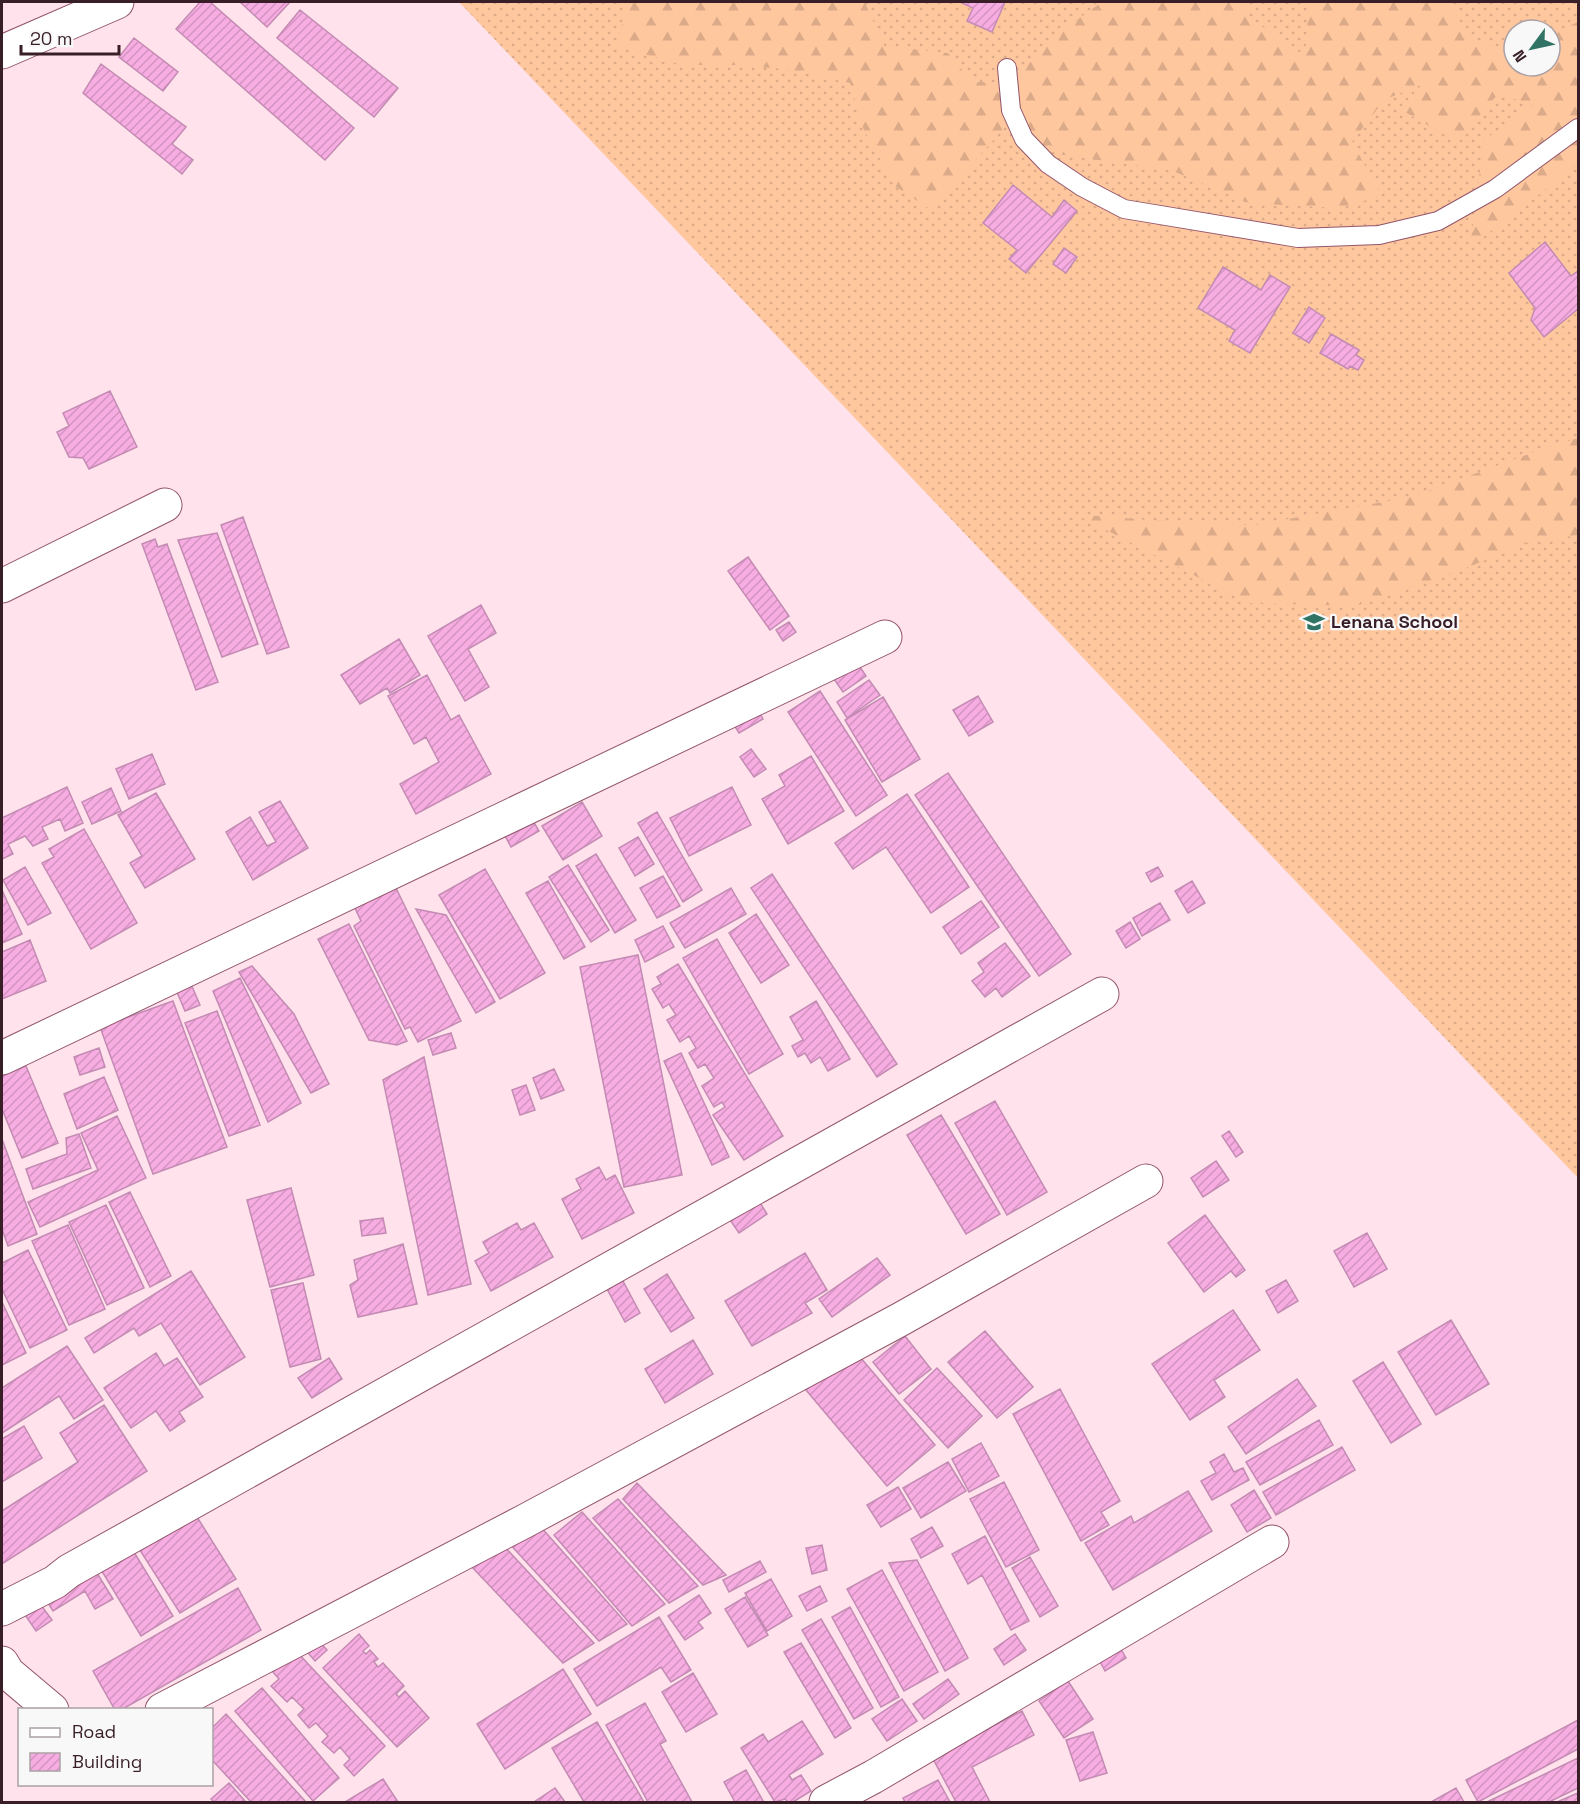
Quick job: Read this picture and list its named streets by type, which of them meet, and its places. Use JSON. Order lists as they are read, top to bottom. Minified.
{"places":{"school or university":["Lenana School"]},"legend":["Road","Building"],"scale_bar":"20 m","north":"bottom left"}
